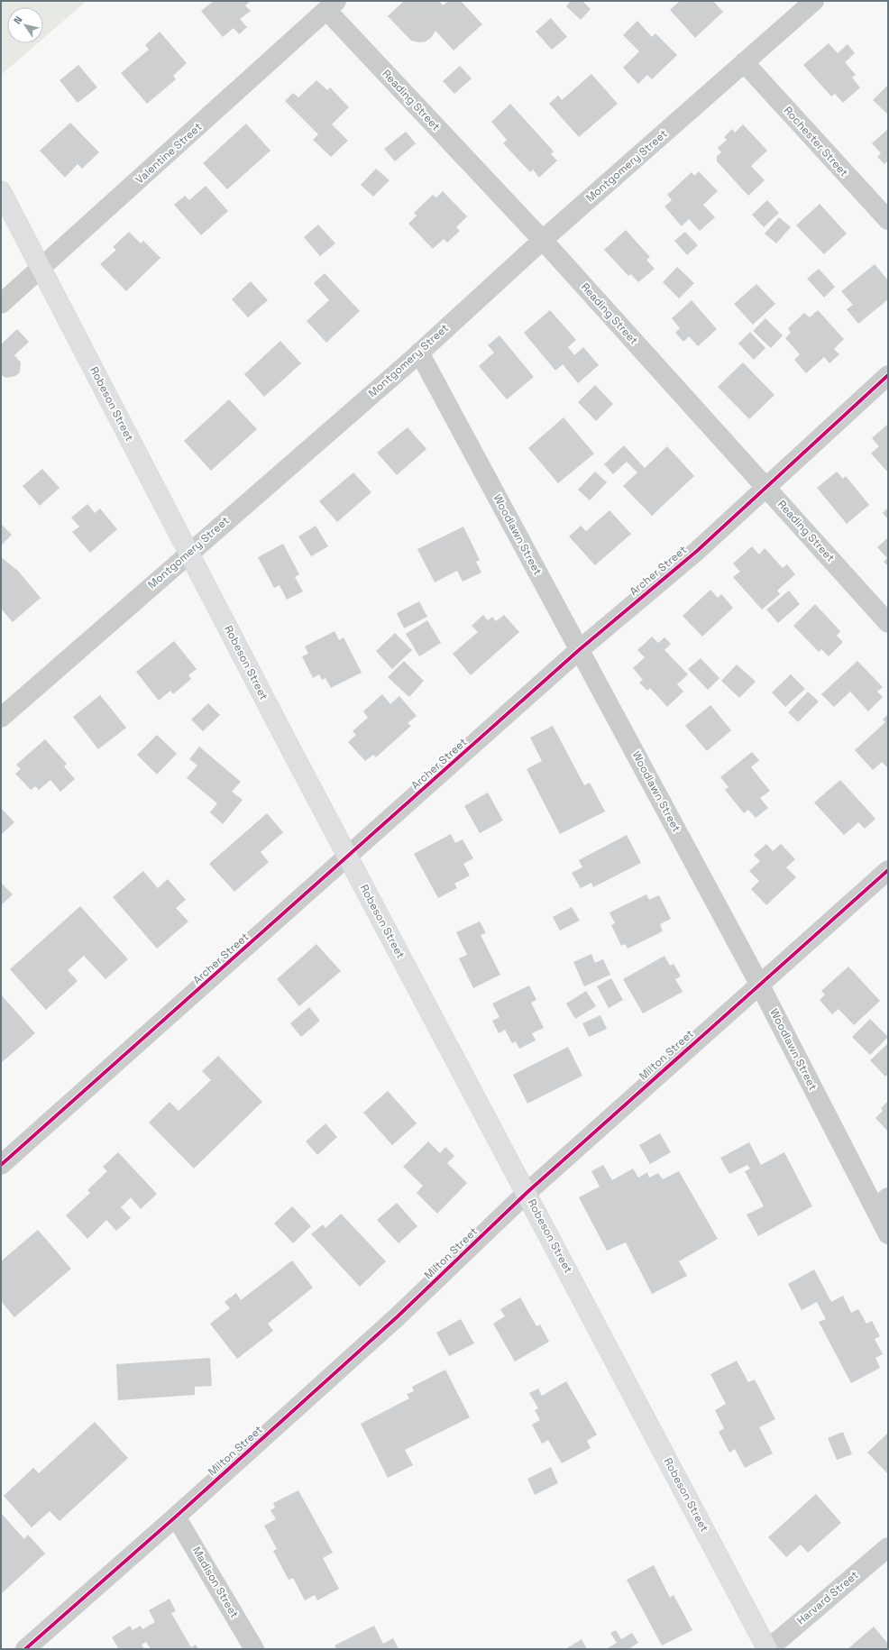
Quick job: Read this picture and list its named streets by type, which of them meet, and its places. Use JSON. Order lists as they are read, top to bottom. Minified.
{"streets":{"main road":["Robeson Street"],"street":["Reading Street","Rochester Street","Valentine Street","Montgomery Street","Woodlawn Street","Archer Street","Milton Street","Madison Street","Harvard Street"]},"crossings":[["Reading Street","Valentine Street"],["Reading Street","Montgomery Street"],["Reading Street","Archer Street"],["Rochester Street","Montgomery Street"],["Valentine Street","Robeson Street"],["Montgomery Street","Robeson Street"],["Montgomery Street","Woodlawn Street"],["Robeson Street","Archer Street"],["Robeson Street","Milton Street"],["Robeson Street","Harvard Street"],["Woodlawn Street","Archer Street"],["Woodlawn Street","Milton Street"],["Milton Street","Madison Street"]],"north":"top left"}
